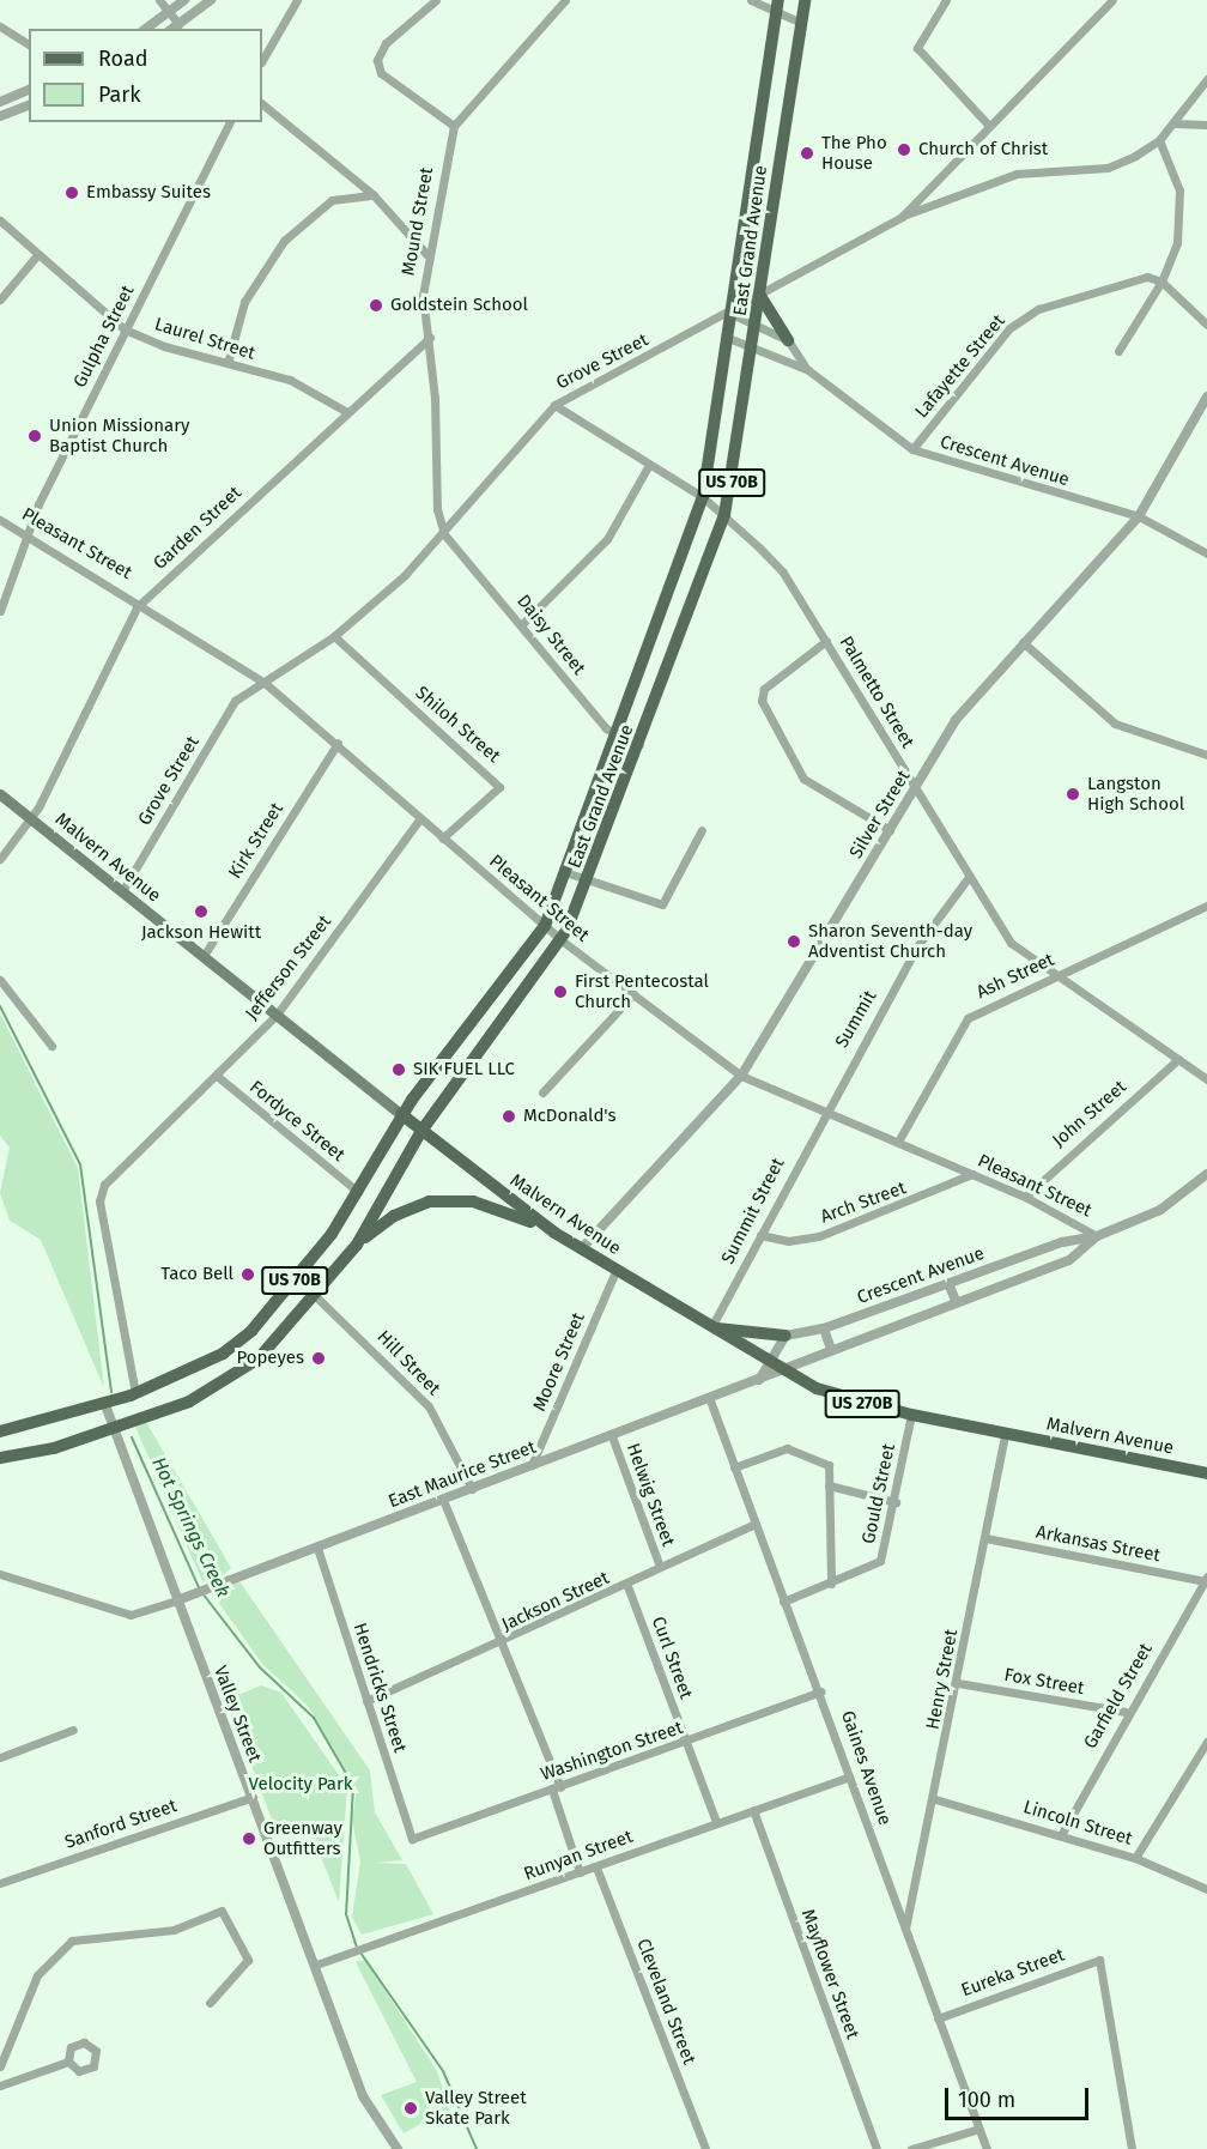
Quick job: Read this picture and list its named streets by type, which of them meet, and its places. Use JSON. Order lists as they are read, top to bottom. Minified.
{"streets":{"main road":["East Grand Avenue","US 70B","Malvern Avenue","US 270B"],"street":["Mound Street","Gulpha Street","Laurel Street","Grove Street","Lafayette Street","Crescent Avenue","Garden Street","Pleasant Street","Daisy Street","Palmetto Street","Shiloh Street","Silver Street","Kirk Street","Jefferson Street","Ash Street","Summit","John Street","Fordyce Street","Arch Street","Summit Street","Moore Street","Hill Street","East Maurice Street","Gould Street","Helwig Street","Arkansas Street","Jackson Street","Curl Street","Henry Street","Fox Street","Hendricks Street","Garfield Street","Valley Street","Washington Street","Gaines Avenue","Lincoln Street","Sanford Street","Runyan Street","Eureka Street","Mayflower Street","Cleveland Street"]},"crossings":[["Mound Street","Laurel Street"],["Mound Street","Grove Street"],["Mound Street","Garden Street"],["Mound Street","Daisy Street"],["East Grand Avenue","Grove Street"],["East Grand Avenue","Crescent Avenue"],["East Grand Avenue","US 70B"],["East Grand Avenue","Pleasant Street"],["East Grand Avenue","Daisy Street"],["East Grand Avenue","Palmetto Street"],["East Grand Avenue","Malvern Avenue"],["East Grand Avenue","Jefferson Street"],["East Grand Avenue","Fordyce Street"],["East Grand Avenue","Hill Street"],["East Grand Avenue","US 270B"],["East Grand Avenue","Valley Street"],["Gulpha Street","Laurel Street"],["Gulpha Street","Pleasant Street"],["Laurel Street","Garden Street"],["Grove Street","Crescent Avenue"],["Grove Street","Pleasant Street"],["Grove Street","Daisy Street"],["Grove Street","Palmetto Street"],["Grove Street","Shiloh Street"],["Grove Street","Malvern Avenue"],["Lafayette Street","Crescent Avenue"],["Crescent Avenue","Pleasant Street"],["Crescent Avenue","Silver Street"],["Crescent Avenue","Malvern Avenue"],["Crescent Avenue","East Maurice Street"],["US 70B","Jefferson Street"],["US 70B","Valley Street"],["Garden Street","Pleasant Street"],["Garden Street","Malvern Avenue"],["Pleasant Street","Shiloh Street"],["Pleasant Street","Silver Street"],["Pleasant Street","Kirk Street"],["Pleasant Street","Jefferson Street"],["Pleasant Street","Ash Street"],["Pleasant Street","Summit"],["Pleasant Street","John Street"],["Pleasant Street","Arch Street"],["Pleasant Street","Summit Street"],["Palmetto Street","Silver Street"],["Palmetto Street","Ash Street"],["Palmetto Street","Summit"],["Palmetto Street","John Street"],["Silver Street","Malvern Avenue"],["Kirk Street","Malvern Avenue"],["Malvern Avenue","Jefferson Street"],["Malvern Avenue","Summit Street"],["Malvern Avenue","Moore Street"],["Malvern Avenue","US 270B"],["Malvern Avenue","East Maurice Street"],["Malvern Avenue","Gould Street"],["Malvern Avenue","Henry Street"],["Jefferson Street","Fordyce Street"],["Summit","Summit Street"],["Arch Street","Summit Street"],["Moore Street","East Maurice Street"],["Hill Street","East Maurice Street"],["East Maurice Street","Helwig Street"],["East Maurice Street","Hendricks Street"],["East Maurice Street","Valley Street"],["East Maurice Street","Gaines Avenue"],["Gould Street","Gaines Avenue"],["Helwig Street","Jackson Street"],["Arkansas Street","Henry Street"],["Arkansas Street","Garfield Street"],["Jackson Street","Curl Street"],["Jackson Street","Hendricks Street"],["Jackson Street","Gaines Avenue"],["Curl Street","Washington Street"],["Curl Street","Runyan Street"],["Henry Street","Fox Street"],["Henry Street","Gaines Avenue"],["Henry Street","Lincoln Street"],["Fox Street","Garfield Street"],["Hendricks Street","Washington Street"],["Garfield Street","Lincoln Street"],["Valley Street","Sanford Street"],["Valley Street","Runyan Street"],["Washington Street","Gaines Avenue"],["Gaines Avenue","Runyan Street"],["Gaines Avenue","Eureka Street"],["Runyan Street","Mayflower Street"],["Runyan Street","Cleveland Street"]],"water":["Hot Springs Creek"],"parks":["Velocity Park"],"places":["Church of Christ","The Pho House","Embassy Suites","Goldstein School","Union Missionary Baptist Church","Langston High School","Jackson Hewitt","Sharon Seventh-day Adventist Church","First Pentecostal Church","SIK FUEL LLC","McDonald's","Taco Bell","Popeyes","Greenway Outfitters","Valley Street Skate Park"],"legend":["Road","Park"],"scale_bar":"100 m"}
